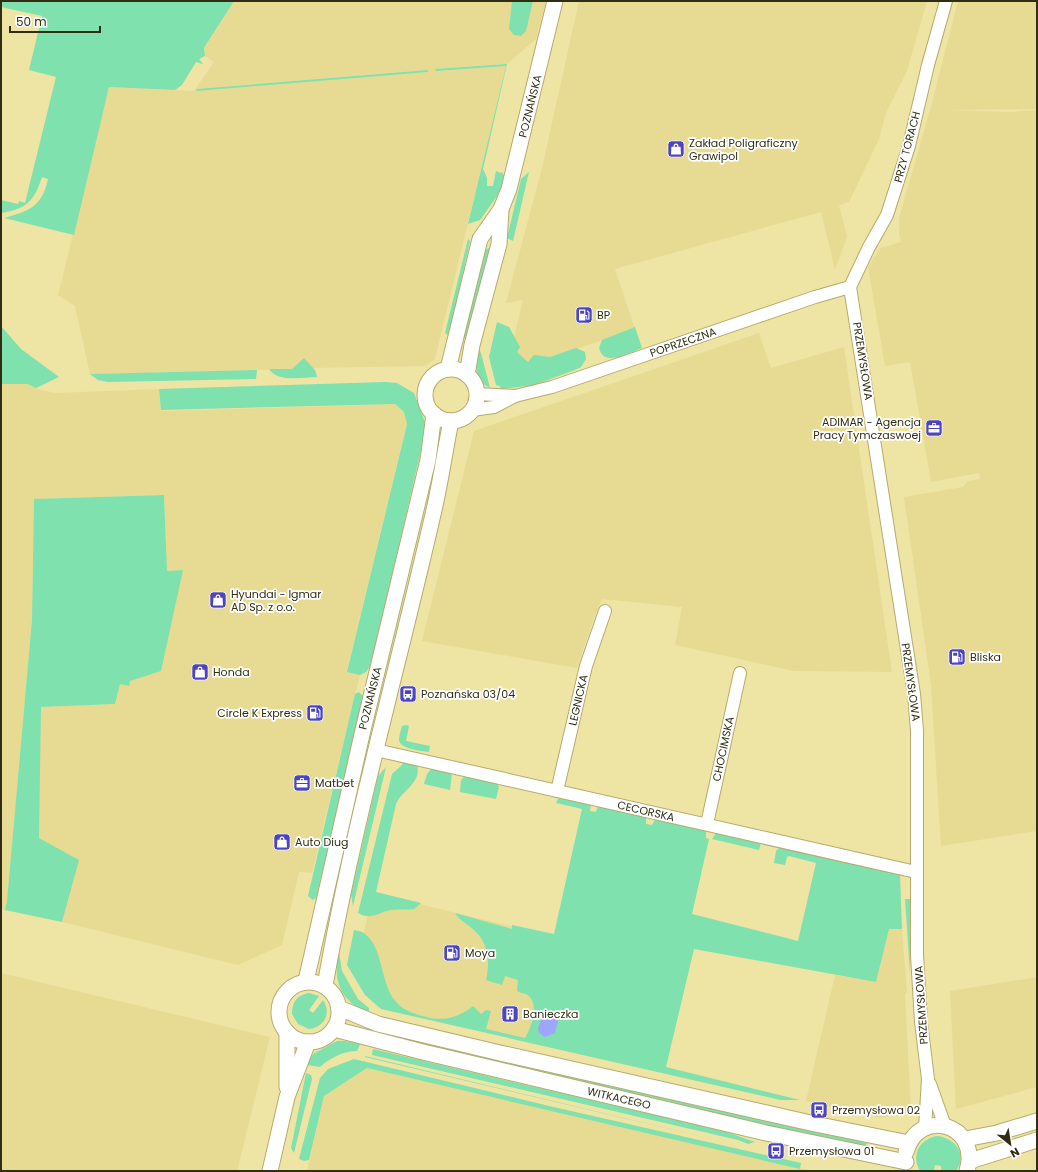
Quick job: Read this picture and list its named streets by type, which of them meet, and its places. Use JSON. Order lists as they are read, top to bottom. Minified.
{"streets":{"main road":["POZNAŃSKA","WITKACEGO"],"street":["PRZY TORACH","POPRZECZNA","PRZEMYSŁOWA","LEGNICKA","CHOCIMSKA","CECORSKA"]},"crossings":[["POZNAŃSKA","POPRZECZNA"],["POZNAŃSKA","CECORSKA"],["POZNAŃSKA","WITKACEGO"],["PRZY TORACH","POPRZECZNA"],["PRZY TORACH","PRZEMYSŁOWA"],["POPRZECZNA","PRZEMYSŁOWA"],["PRZEMYSŁOWA","CECORSKA"],["LEGNICKA","CECORSKA"],["CHOCIMSKA","CECORSKA"]],"places":{"shop":["Zakład Poligraficzny Grawipol","Hyundai - Igmar AD Sp. z o.o.","Honda","Auto Diug"],"fuel station":["BP","Bliska","Circle K Express","Moya"],"office":["ADIMAR - Agencja Pracy Tymczaswoej","Matbet"],"bus stop":["Poznańska 03/04","Przemysłowa 02","Przemysłowa 01"],"building":["Banieczka"]},"scale_bar":"50 m","north":"bottom right"}
